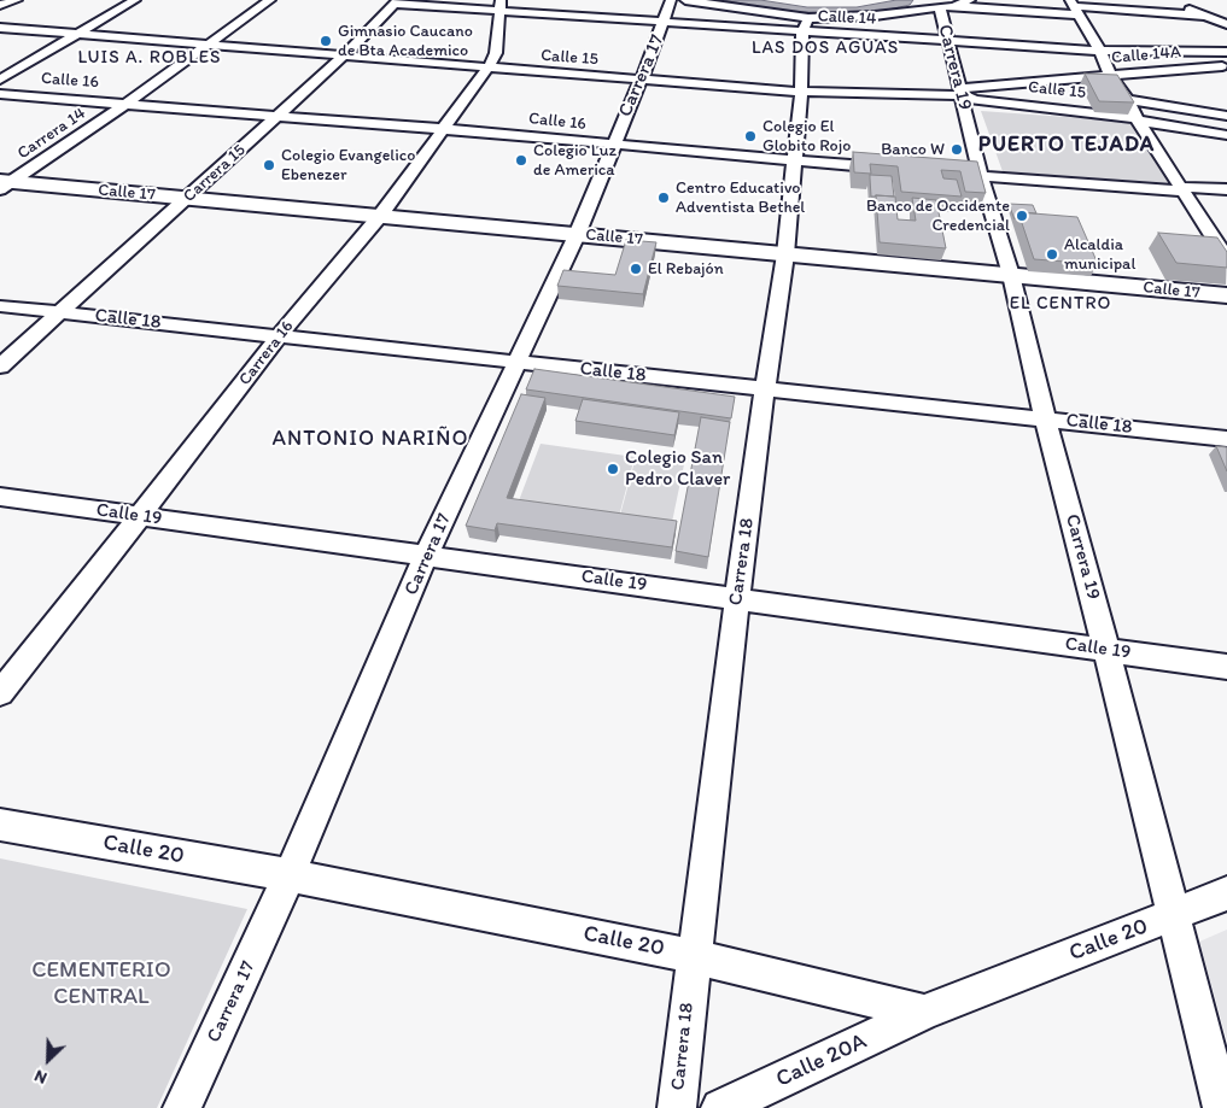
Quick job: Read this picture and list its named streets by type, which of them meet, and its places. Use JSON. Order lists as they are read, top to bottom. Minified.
{"streets":{"main road":["Calle 17"],"street":["Calle 14","Calle 14A","Calle 15","Carrera 19","Carrera 17","Calle 16","Carrera 14","Carrera 15","Calle 18","Carrera 16","Calle 19","Carrera 18","Calle 20","Calle 20A"]},"crossings":[["Calle 14","Carrera 19"],["Calle 14","Carrera 17"],["Calle 14","Carrera 15"],["Calle 14","Carrera 16"],["Calle 14","Carrera 18"],["Calle 14A","Calle 15"],["Calle 14A","Carrera 19"],["Calle 15","Carrera 19"],["Calle 15","Carrera 17"],["Calle 15","Carrera 14"],["Calle 15","Carrera 15"],["Calle 15","Carrera 16"],["Calle 15","Carrera 18"],["Carrera 19","Calle 17"],["Carrera 19","Calle 18"],["Carrera 19","Calle 19"],["Carrera 19","Calle 20"],["Carrera 17","Calle 16"],["Carrera 17","Calle 17"],["Carrera 17","Calle 18"],["Carrera 17","Calle 19"],["Carrera 17","Calle 20"],["Calle 16","Carrera 14"],["Calle 16","Carrera 15"],["Calle 16","Carrera 16"],["Calle 16","Carrera 18"],["Carrera 14","Calle 17"],["Carrera 15","Calle 17"],["Carrera 15","Calle 18"],["Calle 17","Carrera 16"],["Calle 17","Carrera 18"],["Calle 18","Carrera 16"],["Calle 18","Carrera 18"],["Carrera 16","Calle 19"],["Calle 19","Carrera 18"],["Carrera 18","Calle 20"],["Calle 20","Calle 20A"]],"districts":["LAS DOS AGUAS","LUIS A. ROBLES","PUERTO TEJADA","EL CENTRO","ANTONIO NARIÑO"],"parks":["CEMENTERIO CENTRAL"],"places":["Gimnasio Caucano de Bta Academico","Colegio El Globito Rojo","Banco W","Colegio Luz de America","Colegio Evangelico Ebenezer","Centro Educativo Adventista Bethel","Banco de Occidente Credencial","Alcaldia municipal","El Rebajón","Colegio San Pedro Claver"],"north":"bottom left"}
